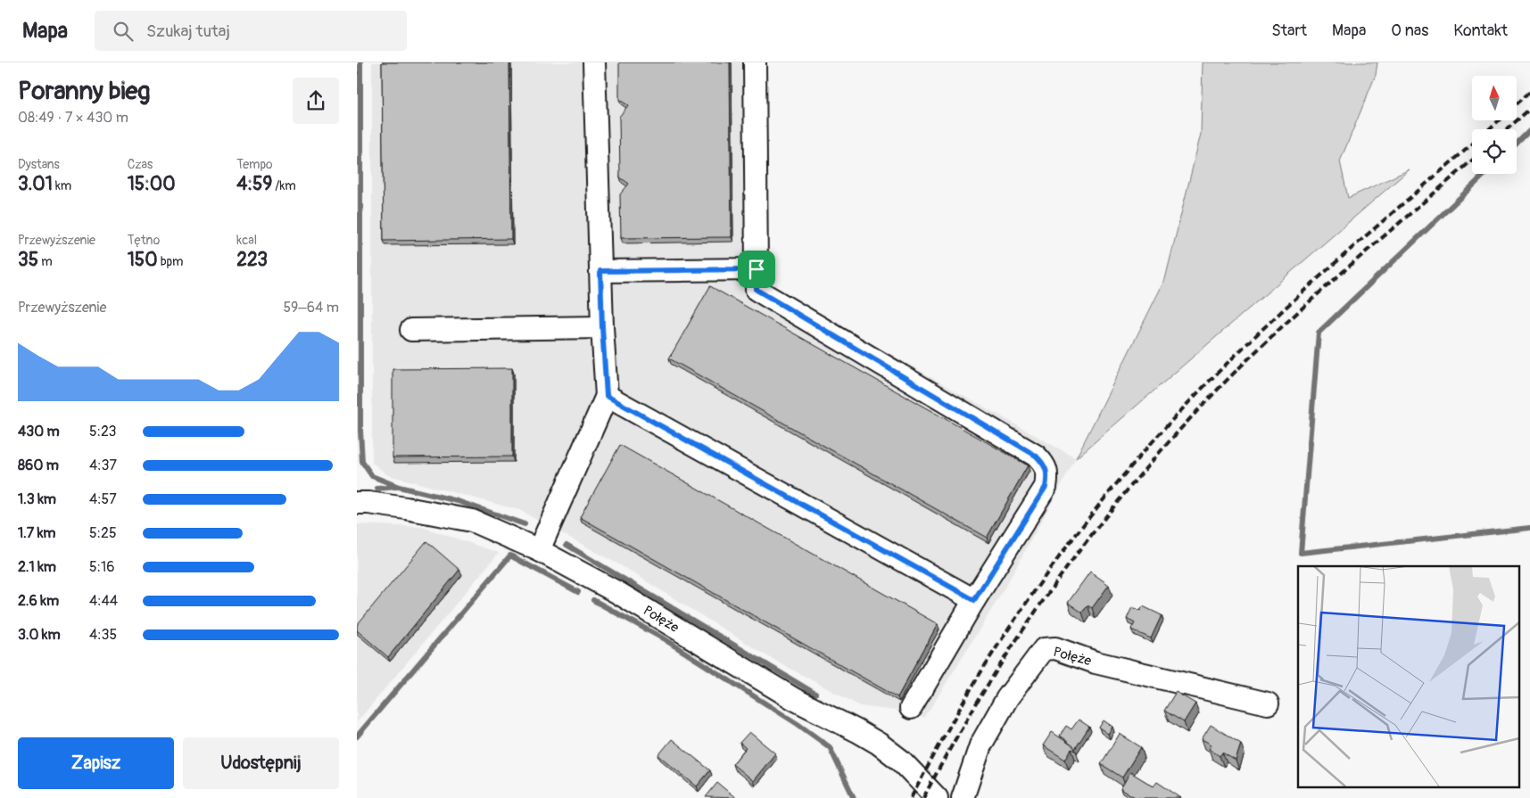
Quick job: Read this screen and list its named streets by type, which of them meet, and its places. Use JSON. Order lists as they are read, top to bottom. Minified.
{"streets":{"street":["Połęże"]},"north":"top","page":{"header":"Mapa","search":"Szukaj tutaj","nav":["Start","Mapa","O nas","Kontakt"],"heading":["Poranny bieg","08:49 · 7 × 430 m"],"stats":[["Dystans","3.01 km"],["Czas","15:00"],["Tempo","4:59 /km"],["Przewyższenie","35 m"],["Tętno","150 bpm"],["kcal","223"]],"chart":["Przewyższenie","59–64 m"],"list":[{"name":"430 m","note":"5:23"},{"name":"860 m","note":"4:37"},{"name":"1.3 km","note":"4:57"},{"name":"1.7 km","note":"5:25"},{"name":"2.1 km","note":"5:16"},{"name":"2.6 km","note":"4:44"},{"name":"3.0 km","note":"4:35"}],"buttons":["Zapisz","Udostępnij"]}}
